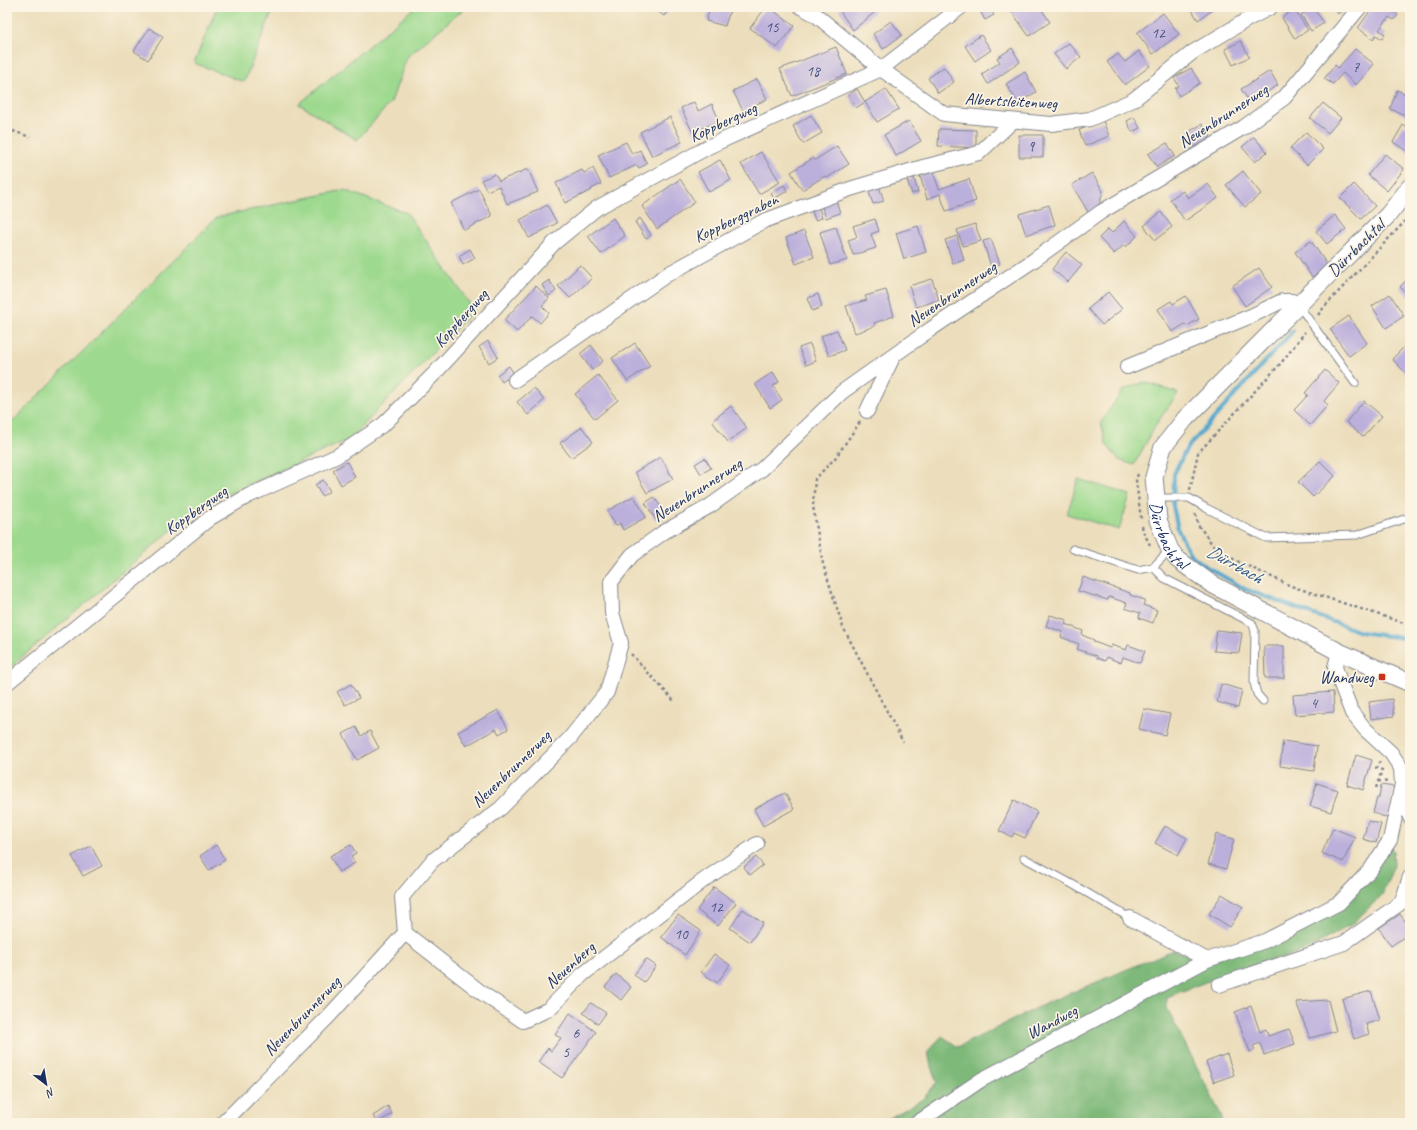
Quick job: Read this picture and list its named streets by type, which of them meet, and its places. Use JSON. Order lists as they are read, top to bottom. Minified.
{"streets":{"street":["Albertsleitenweg","Neuenbrunnerweg","Koppbergweg","Koppberggraben","Dürrbachtal","Neuenberg","Wandweg"]},"crossings":[["Albertsleitenweg","Koppbergweg"],["Albertsleitenweg","Koppberggraben"],["Neuenbrunnerweg","Neuenberg"],["Dürrbachtal","Wandweg"]],"water":["Dürrbach"],"places":{"transit":["Wandweg"]},"house_numbers":["15","12","7","18","9","4","12","10","6","5"],"north":"bottom right"}
